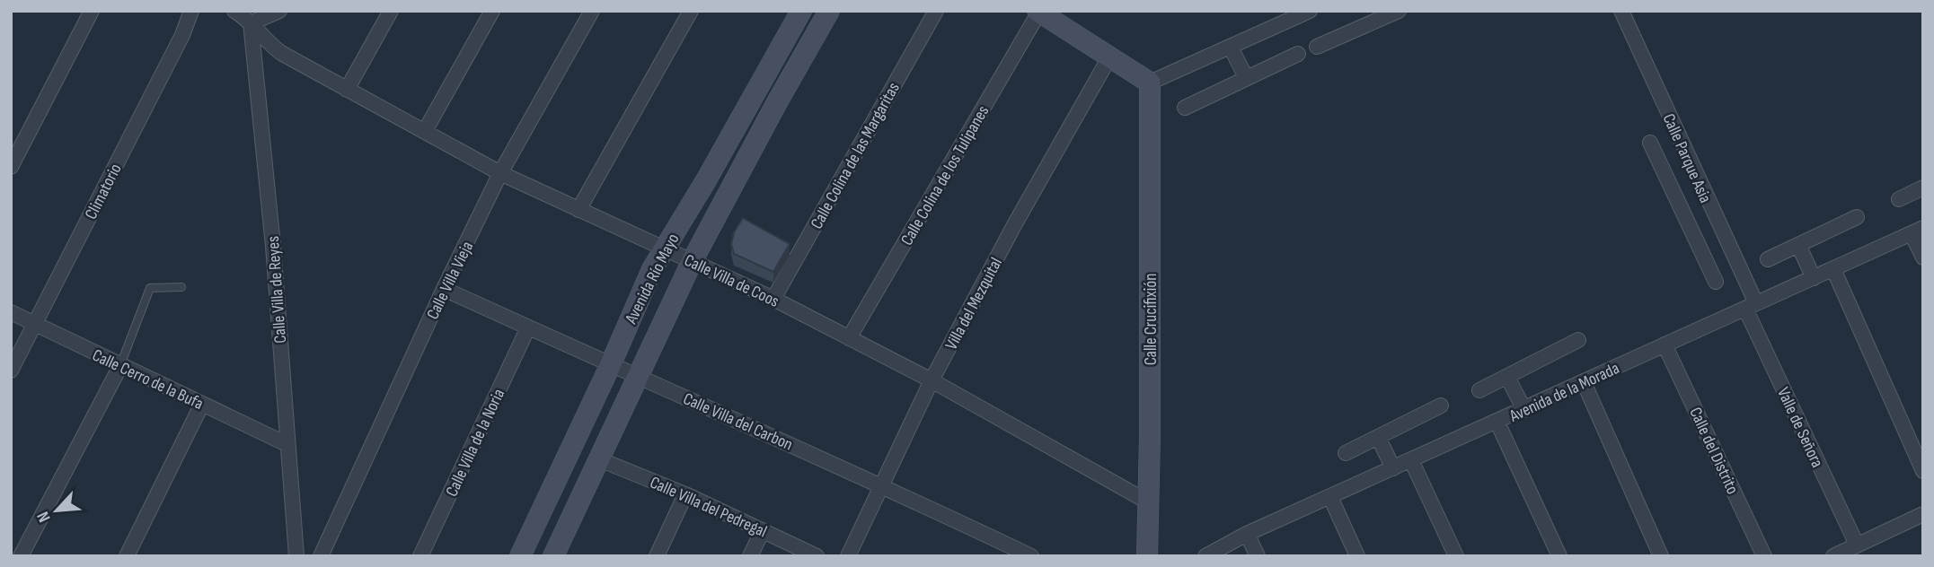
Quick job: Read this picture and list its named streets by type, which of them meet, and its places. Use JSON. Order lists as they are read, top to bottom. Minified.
{"streets":{"street":["Calle Colina de las Margaritas","Calle Parque Asia","Calle Colina de los Tulipanes","Climatorio","Avenida Río Mayo","Calle Villa Vieja","Calle Villa de Coos","Calle Villa de Reyes","Villa del Mezquital","Calle Crucifixión","Calle Cerro de la Bufa","Avenida de la Morada","Calle Villa del Carbon","Valle de Señora","Calle Villa de la Noria","Calle del Distrito","Calle Villa del Pedregal"]},"crossings":[["Calle Colina de las Margaritas","Calle Villa de Coos"],["Calle Parque Asia","Avenida de la Morada"],["Calle Parque Asia","Valle de Señora"],["Calle Colina de los Tulipanes","Calle Villa de Coos"],["Climatorio","Calle Cerro de la Bufa"],["Avenida Río Mayo","Calle Villa de Coos"],["Avenida Río Mayo","Calle Villa del Carbon"],["Avenida Río Mayo","Calle Villa del Pedregal"],["Calle Villa Vieja","Calle Villa de Coos"],["Calle Villa Vieja","Calle Villa del Carbon"],["Calle Villa de Coos","Calle Villa de Reyes"],["Calle Villa de Coos","Villa del Mezquital"],["Calle Villa de Coos","Calle Crucifixión"],["Calle Villa de Reyes","Calle Cerro de la Bufa"],["Villa del Mezquital","Calle Villa del Carbon"],["Avenida de la Morada","Valle de Señora"],["Avenida de la Morada","Calle del Distrito"],["Calle Villa del Carbon","Calle Villa de la Noria"]],"north":"bottom left"}
